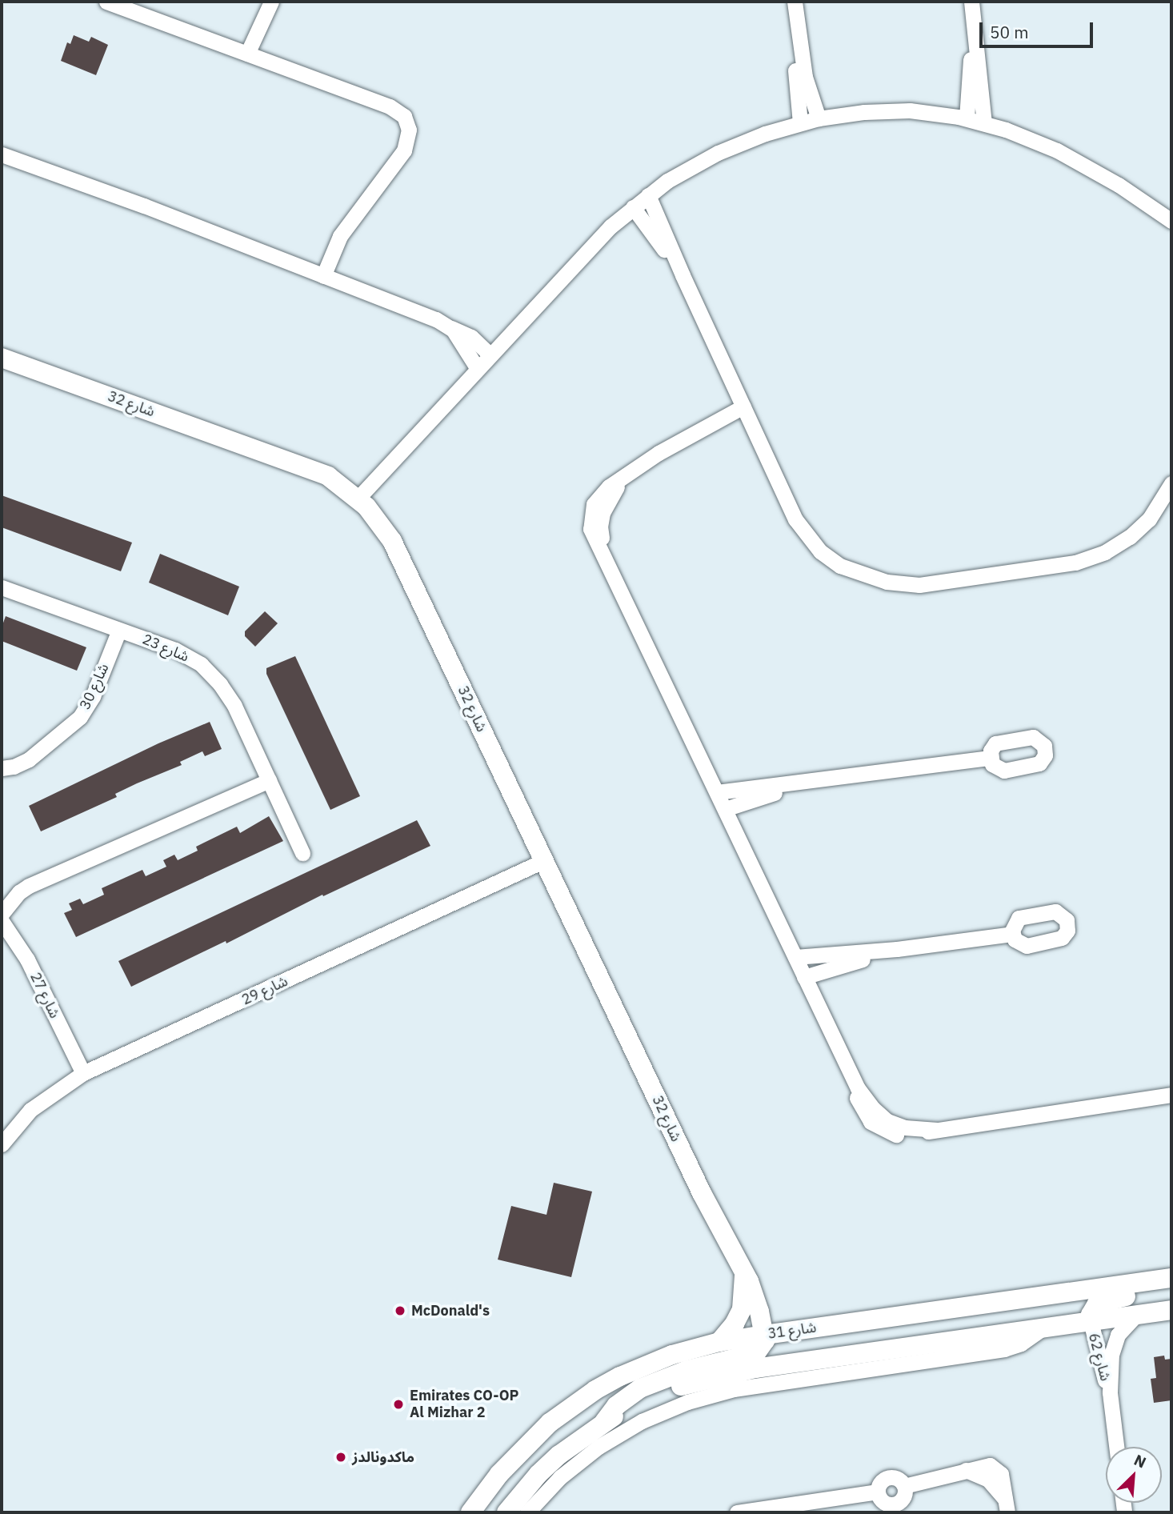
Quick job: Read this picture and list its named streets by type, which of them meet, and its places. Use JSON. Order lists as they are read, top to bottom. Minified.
{"streets":{"street":["شارع 32","شارع 23","شارع 30","شارع 29","شارع 27","شارع 31","شارع 62"]},"crossings":[["شارع 32","شارع 29"],["شارع 32","شارع 31"],["شارع 23","شارع 30"],["شارع 29","شارع 27"]],"places":["McDonald's","Emirates CO-OP Al Mizhar 2","ماكدونالدز"],"scale_bar":"50 m","north":"top right"}
